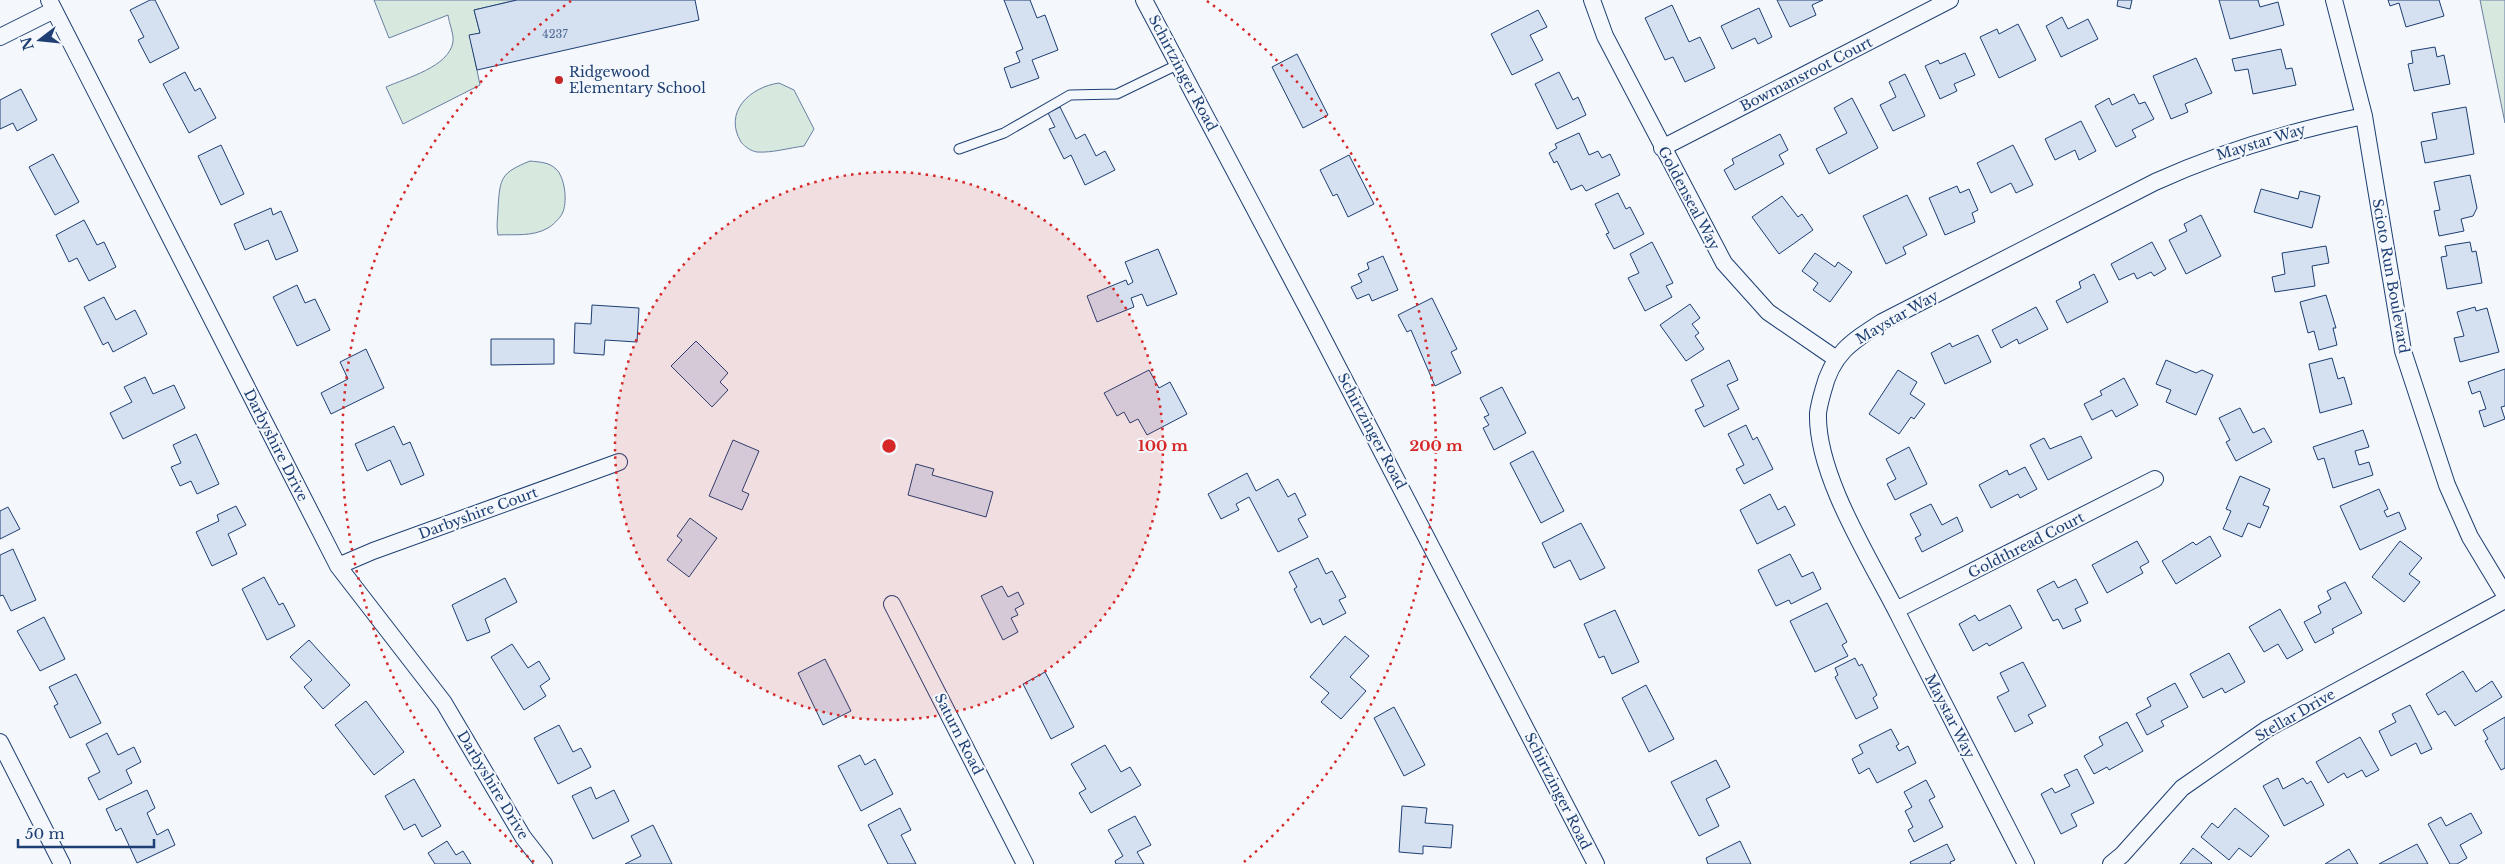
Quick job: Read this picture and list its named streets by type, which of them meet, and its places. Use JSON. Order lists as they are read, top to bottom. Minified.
{"streets":{"street":["Schirtzinger Road","Bowmansroot Court","Maystar Way","Goldenseal Way","Scioto Run Boulevard","Darbyshire Drive","Darbyshire Court","Goldthread Court","Stellar Drive","Saturn Road"]},"crossings":[["Bowmansroot Court","Goldenseal Way"],["Maystar Way","Goldenseal Way"],["Maystar Way","Scioto Run Boulevard"],["Maystar Way","Goldthread Court"],["Darbyshire Drive","Darbyshire Court"]],"places":["Ridgewood Elementary School"],"house_numbers":["4237"],"scale_bar":"50 m","north":"left","rings":["100 m","200 m"]}
